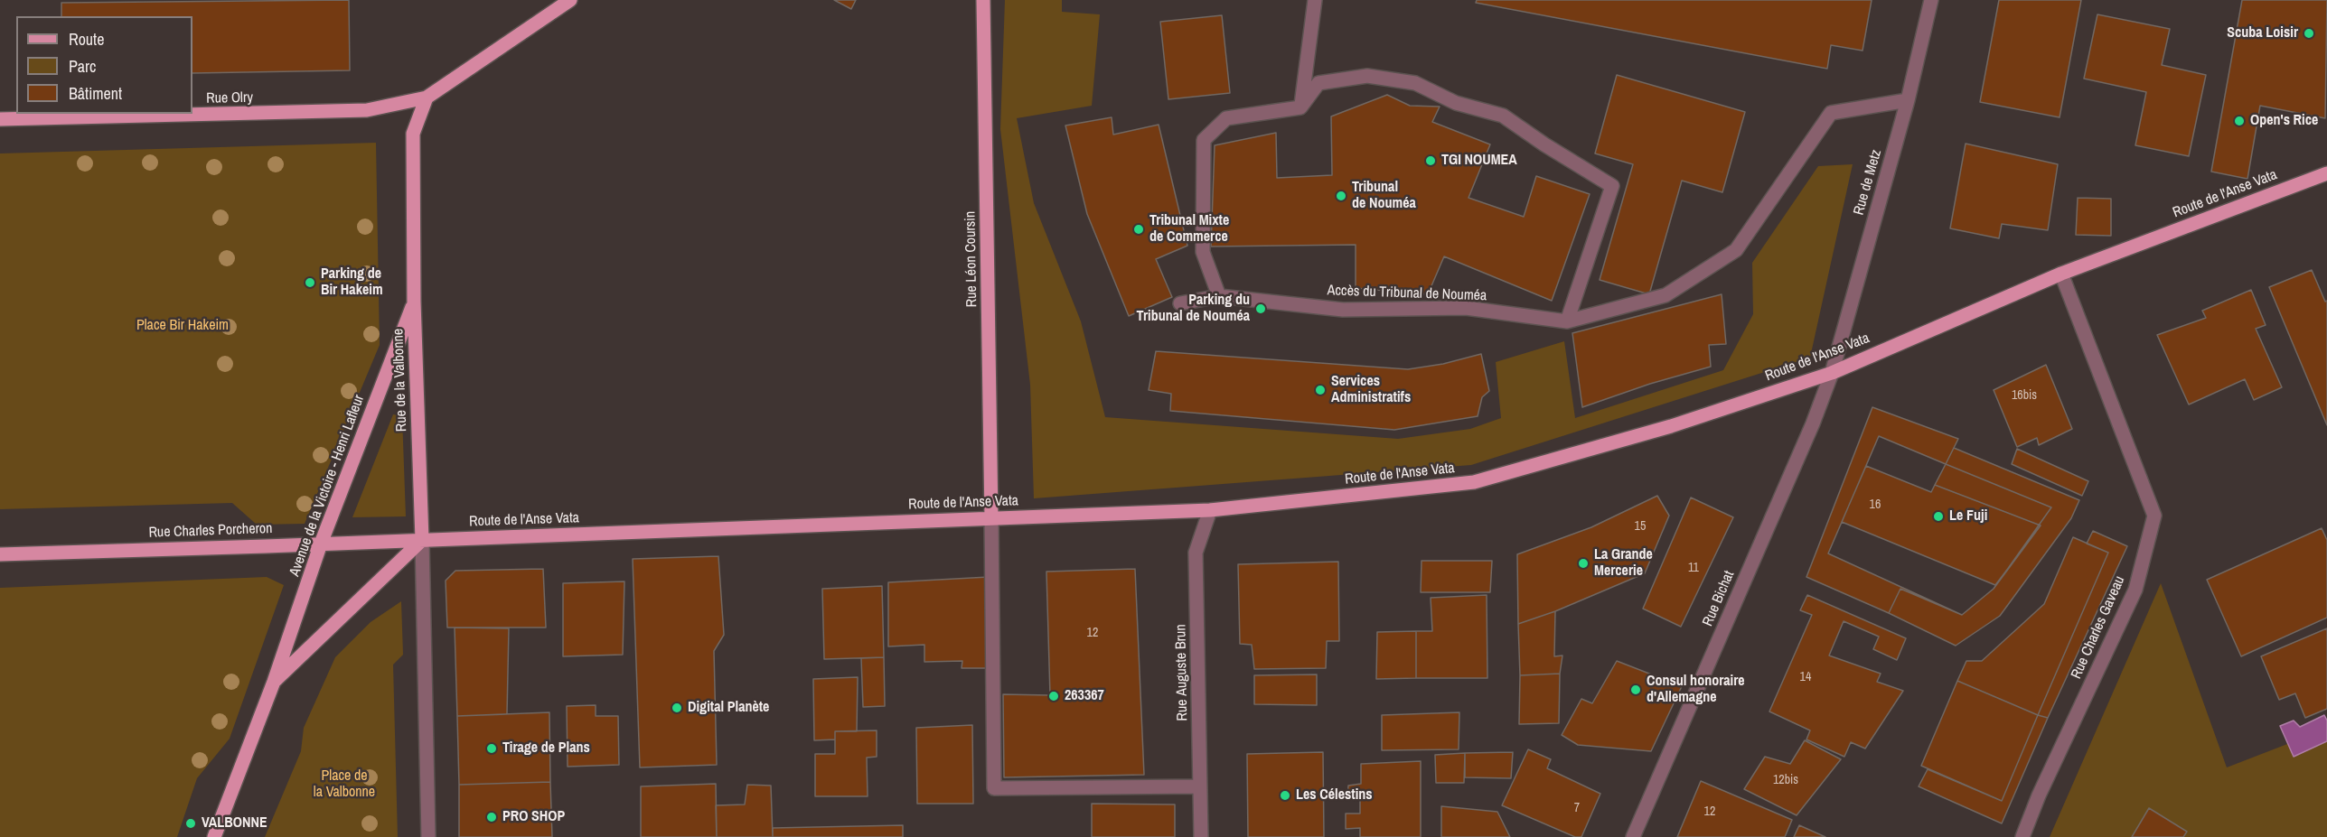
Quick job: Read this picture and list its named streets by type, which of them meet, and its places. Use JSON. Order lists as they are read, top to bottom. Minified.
{"streets":{"main road":["Rue Olry","Route de l'Anse Vata","Rue Léon Coursin","Rue de la Valbonne","Avenue de la Victoire - Henri Lafleur","Rue Charles Porcheron"],"street":["Rue de Metz","Accès du Tribunal de Nouméa","Rue Bichat","Rue Charles Gaveau","Rue Auguste Brun"]},"crossings":[["Rue Olry","Rue de la Valbonne"],["Rue de Metz","Route de l'Anse Vata"],["Rue de Metz","Accès du Tribunal de Nouméa"],["Rue de Metz","Rue Bichat"],["Route de l'Anse Vata","Rue Léon Coursin"],["Route de l'Anse Vata","Rue de la Valbonne"],["Route de l'Anse Vata","Avenue de la Victoire - Henri Lafleur"],["Route de l'Anse Vata","Rue Charles Porcheron"],["Route de l'Anse Vata","Rue Bichat"],["Route de l'Anse Vata","Rue Charles Gaveau"],["Route de l'Anse Vata","Rue Auguste Brun"],["Rue de la Valbonne","Avenue de la Victoire - Henri Lafleur"],["Rue de la Valbonne","Rue Charles Porcheron"],["Avenue de la Victoire - Henri Lafleur","Rue Charles Porcheron"]],"parks":["Place Bir Hakeim","Place de la Valbonne"],"places":["Scuba Loisir","Open's Rice","TGI NOUMEA","Tribunal de Nouméa","Tribunal Mixte de Commerce","Parking de Bir Hakeim","Parking du Tribunal de Nouméa","Services Administratifs","Le Fuji","La Grande Mercerie","Consul honoraire d'Allemagne","263367","Digital Planète","Tirage de Plans","Les Célestins","PRO SHOP","VALBONNE"],"house_numbers":["16bis","16","15","11","12","14","12bis","7","12"],"legend":["Route","Parc","Bâtiment"]}
